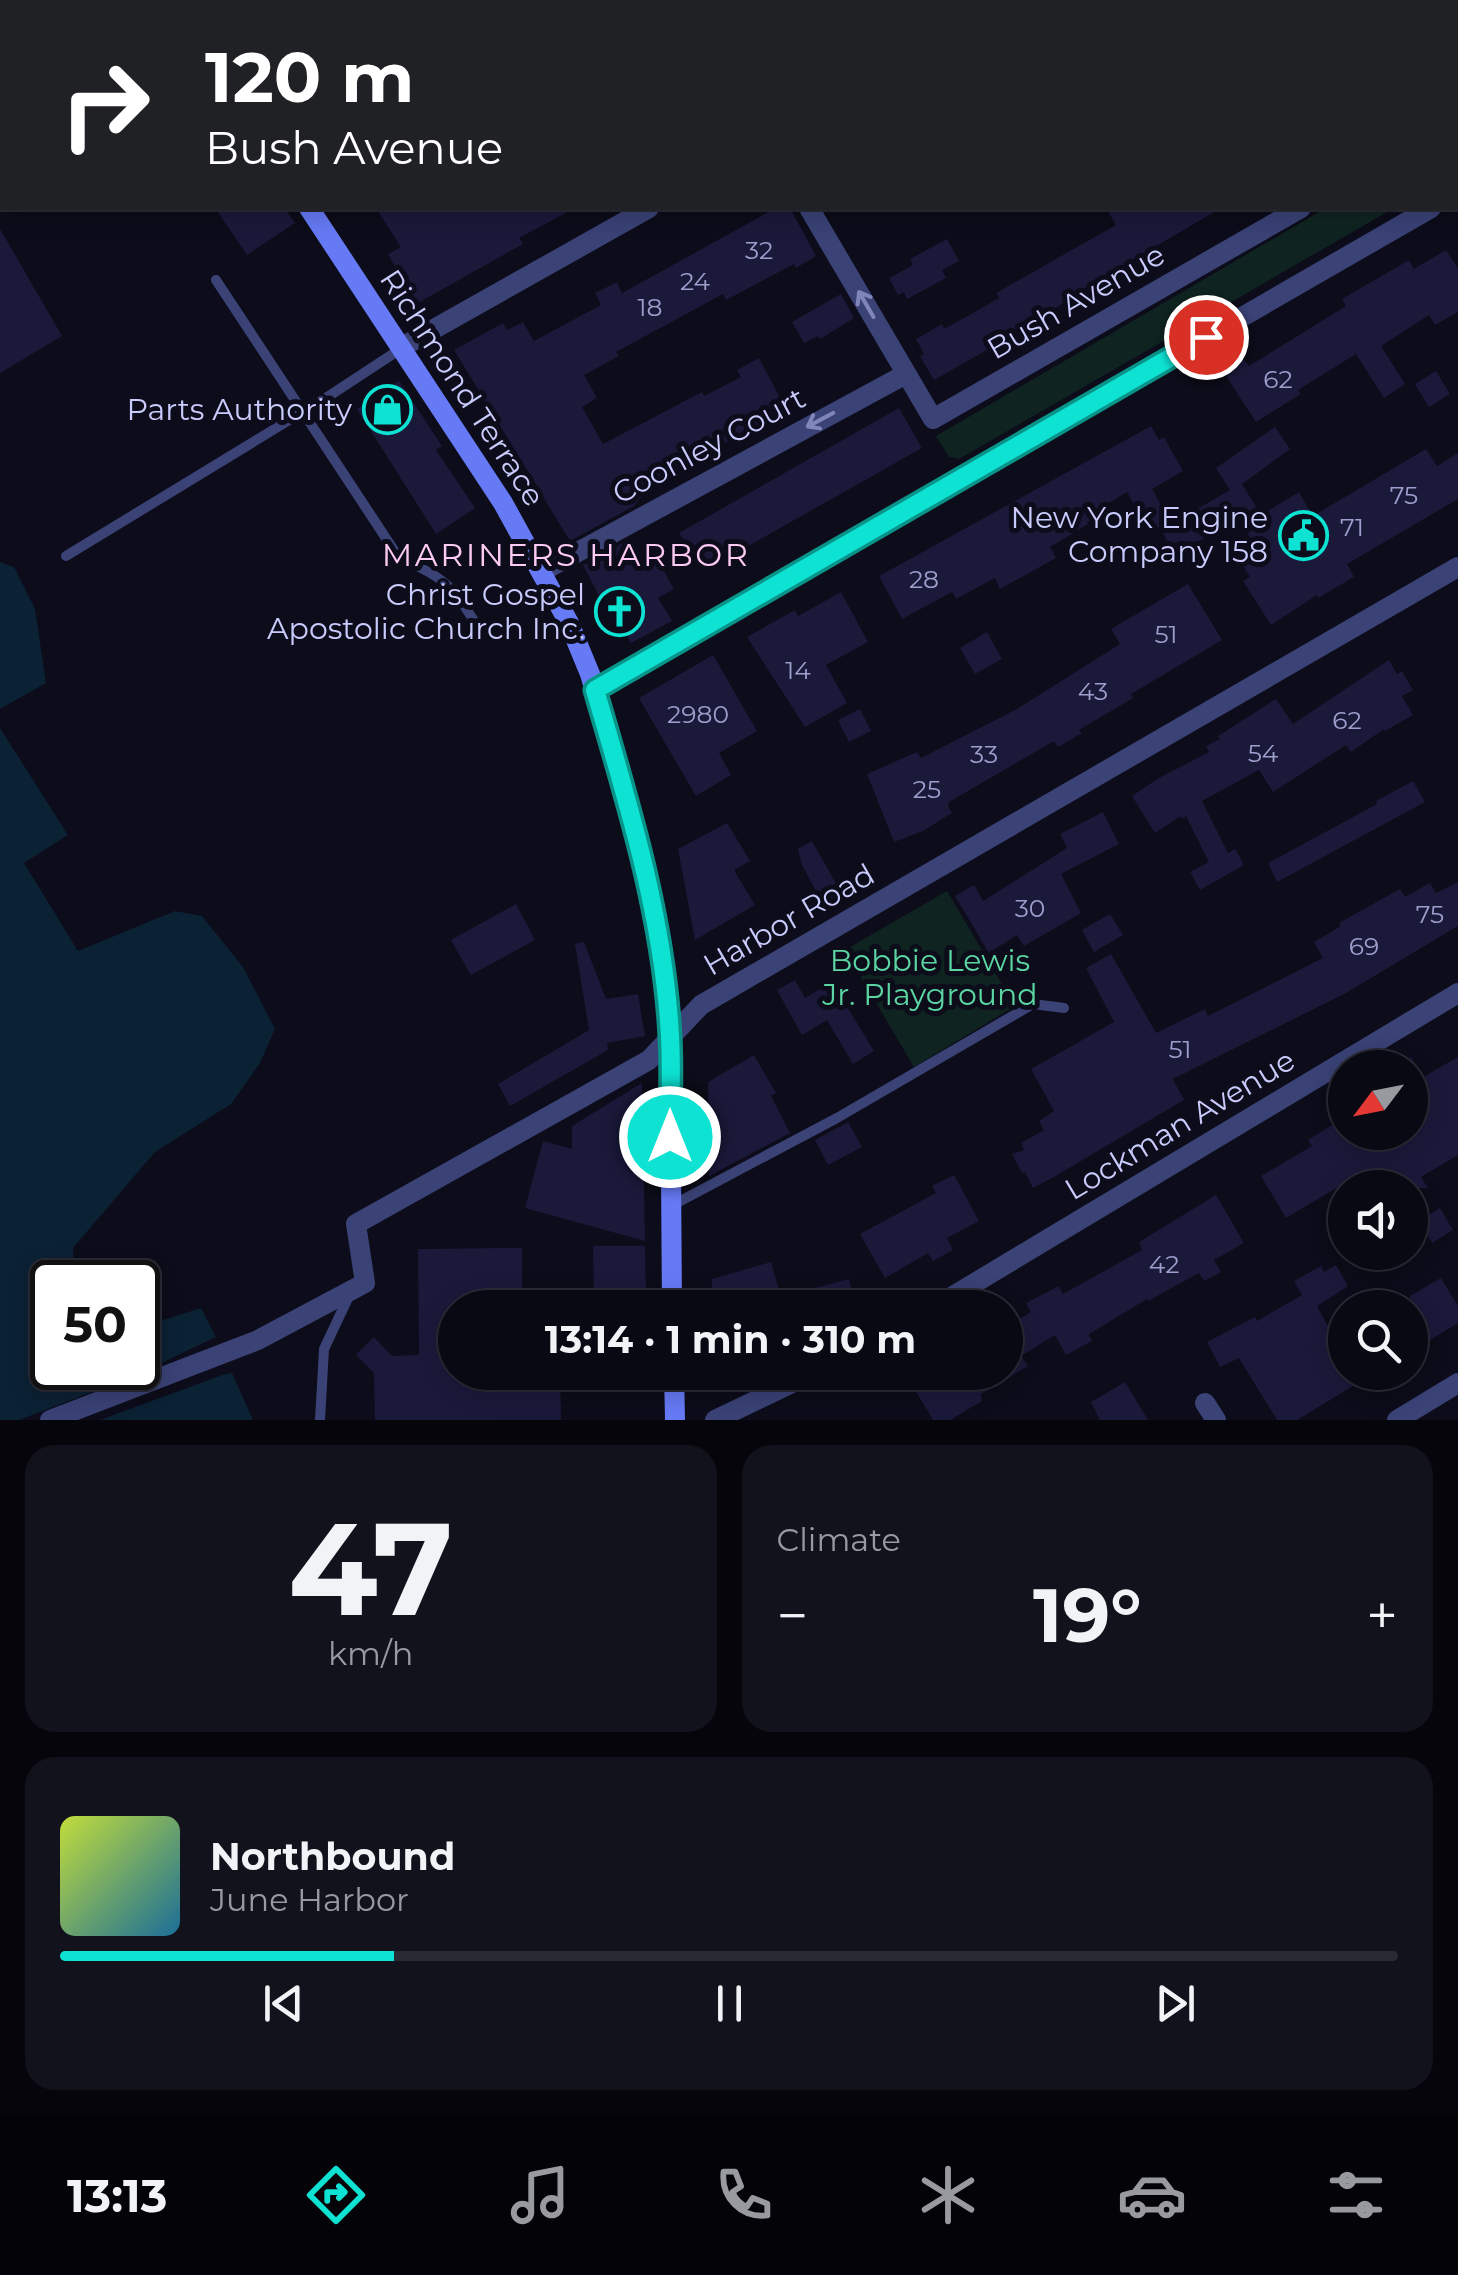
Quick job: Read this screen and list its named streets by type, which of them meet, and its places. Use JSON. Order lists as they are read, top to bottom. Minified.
{"streets":{"main road":["Richmond Terrace"],"street":["Bush Avenue","Coonley Court","Harbor Road","Lockman Avenue"]},"crossings":[["Bush Avenue","Coonley Court"],["Richmond Terrace","Coonley Court"],["Richmond Terrace","Harbor Road"]],"districts":["MARINERS HARBOR"],"parks":["Bobbie Lewis Jr. Playground"],"places":{"shop":["Parts Authority"],"public building":["New York Engine Company 158"],"church":["Christ Gospel Apostolic Church Inc."]},"house_numbers":["32","24","18","62","75","71","28","51","14","43","2980","62","54","33","25","30","75","69","51","42"],"north":"bottom left","page":{"turn":["120 m","Bush Avenue"],"limit":"50","trip":"13:14 · 1 min · 310 m","tile":[["47","km/h"],"Climate"],"heat":["−","19°","+"],"song":["Northbound","June Harbor"],"tabs":"13:13"}}
